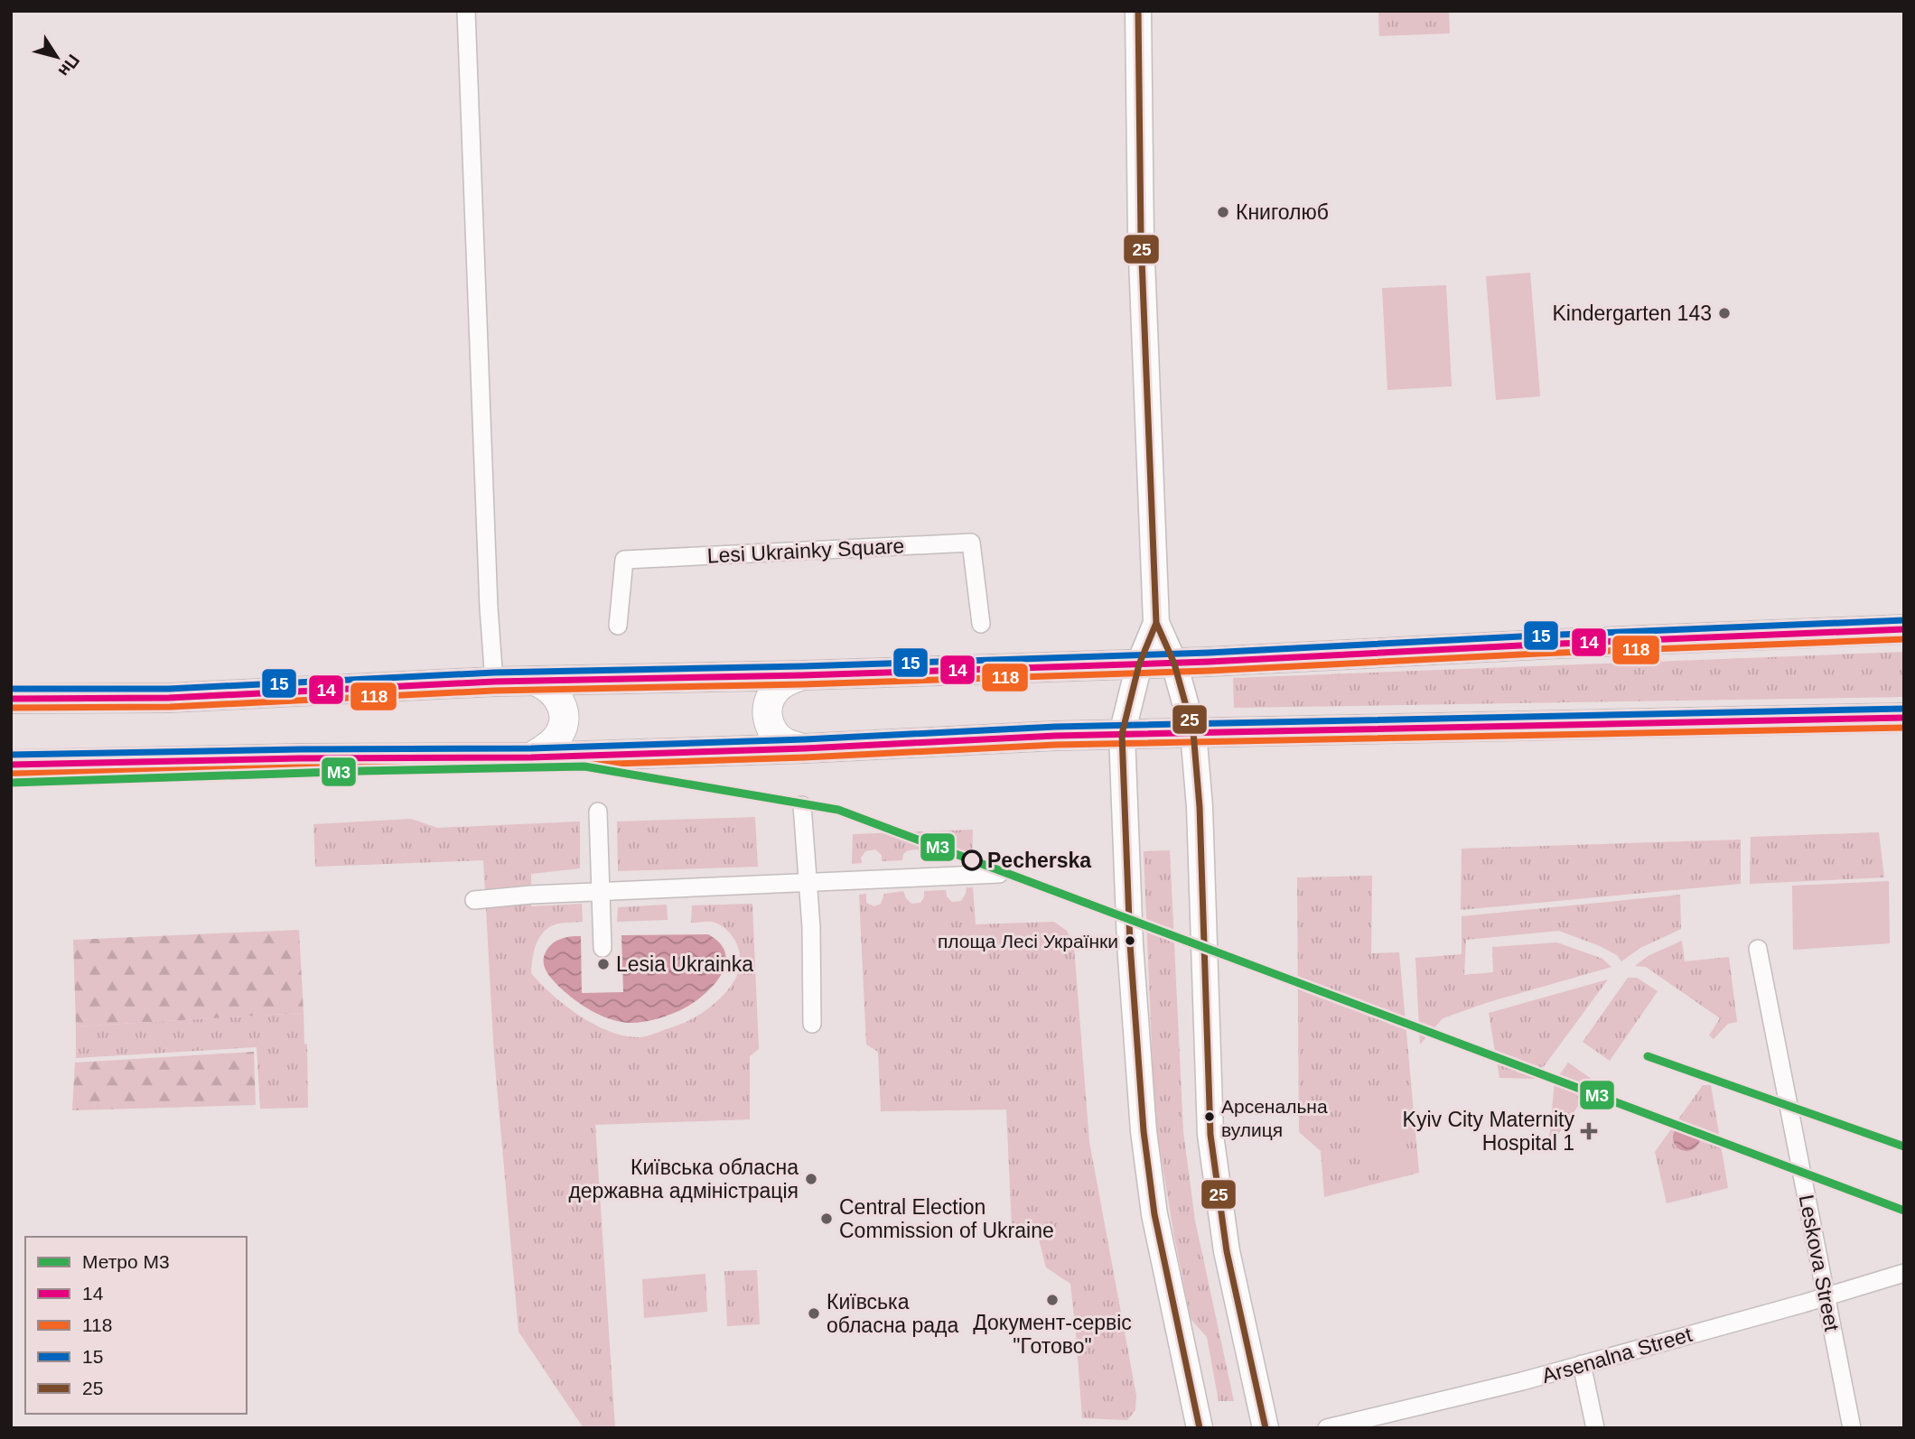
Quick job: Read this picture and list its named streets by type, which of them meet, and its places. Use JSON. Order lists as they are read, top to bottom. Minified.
{"streets":{"street":["Lesi Ukrainky Square","Leskova Street","Arsenalna Street"]},"crossings":[["Leskova Street","Arsenalna Street"]],"places":{"other":["Книголюб","Kindergarten 143","Pecherska","площа Лесі Українки","Lesia Ukrainka","Арсенальна вулиця","Київська обласна державна адміністрація","Central Election Commission of Ukraine","Документ-сервіс \"Готово\"","Київська обласна рада"],"health":["Kyiv City Maternity Hospital 1"]},"lines":["transit line 25","transit line 15","transit line 14","transit line 118","metro line M3"],"legend":["Метро M3","14","118","15","25"],"north":"bottom right"}
